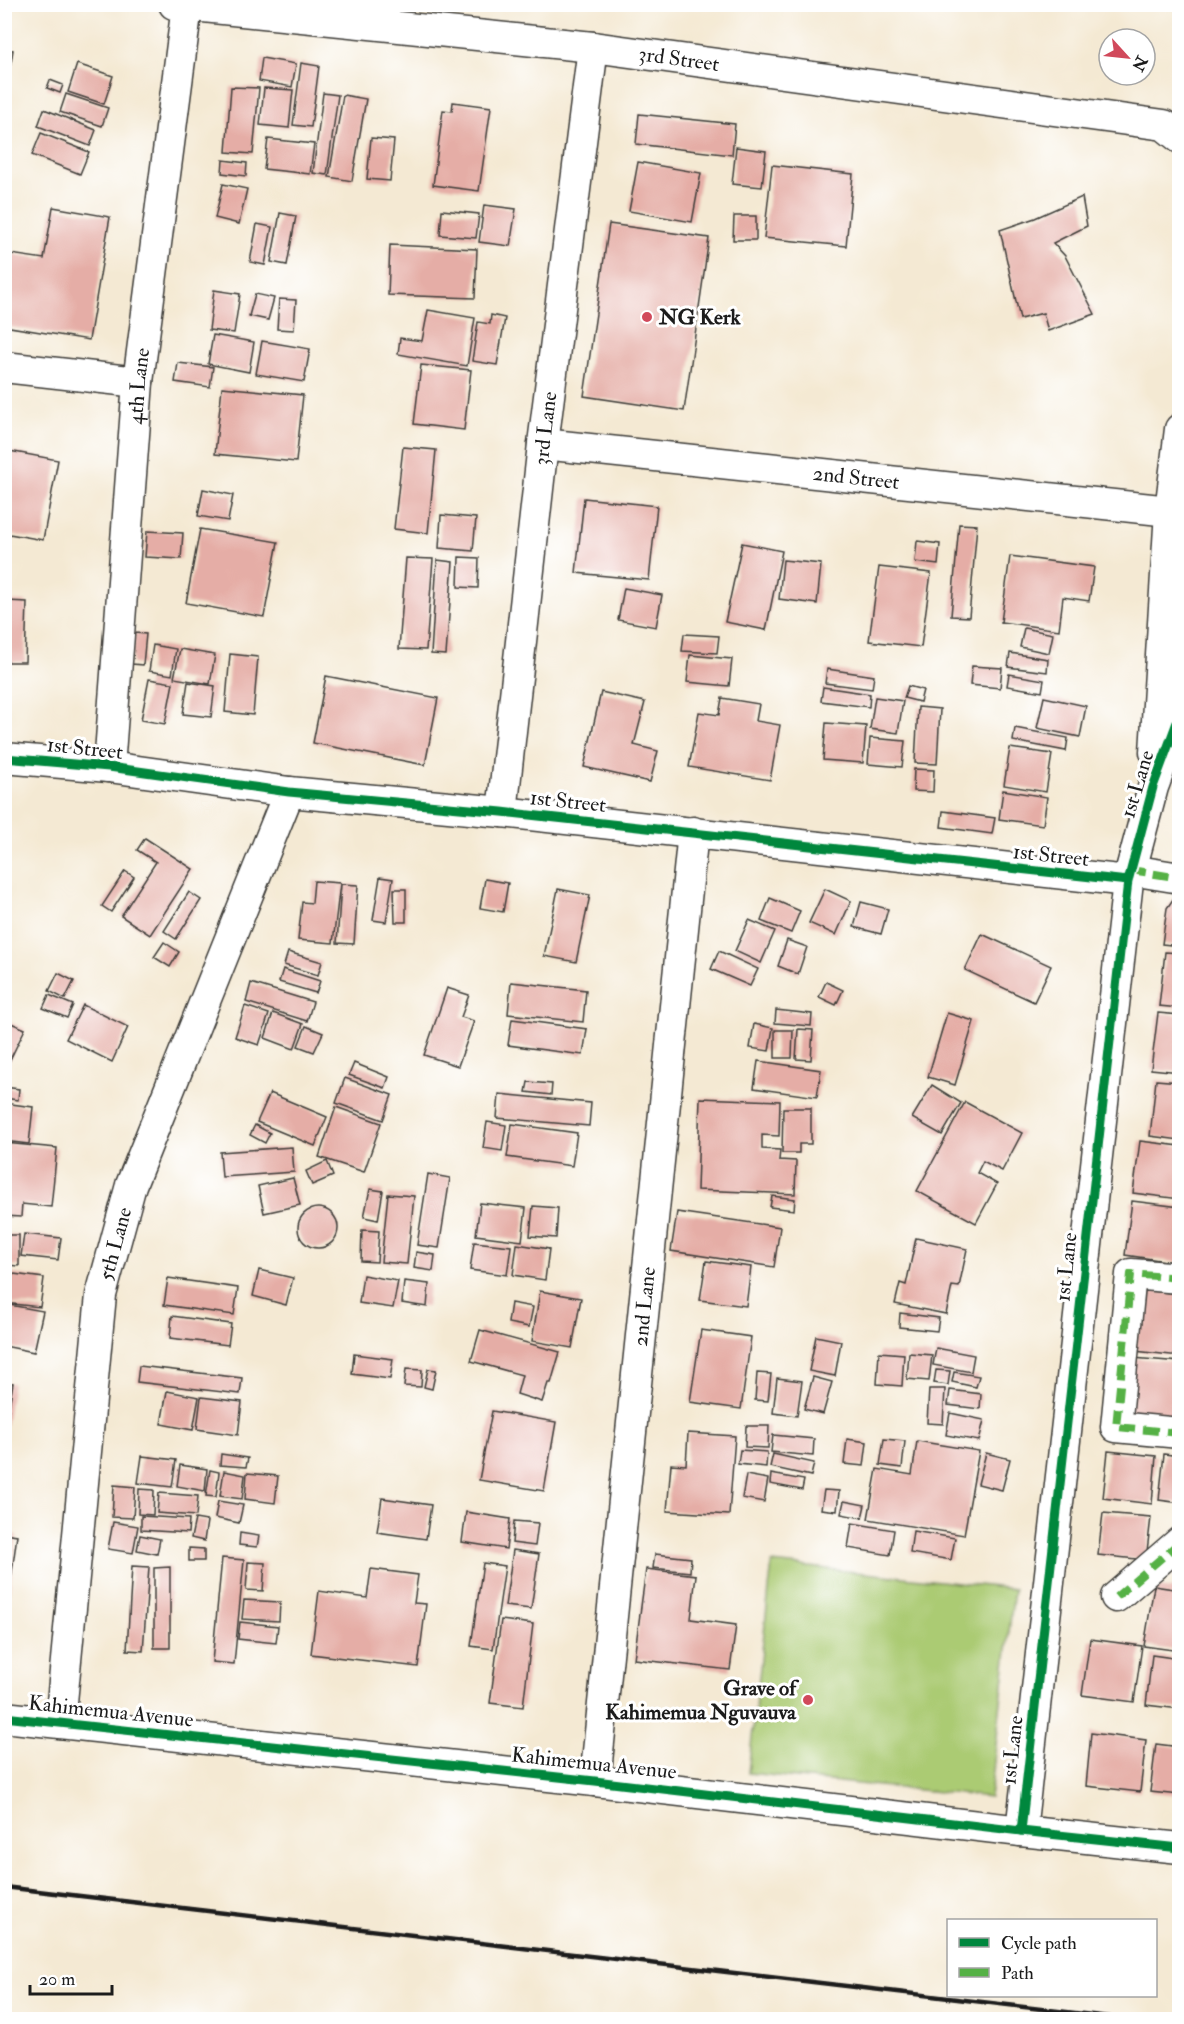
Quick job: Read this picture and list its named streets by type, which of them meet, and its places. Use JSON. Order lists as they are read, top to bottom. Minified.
{"streets":{"street":["3rd Street","4th Lane","3rd Lane","2nd Street","1st Street","1st Lane","5th Lane","2nd Lane","Kahimemua Avenue"]},"crossings":[["3rd Street","4th Lane"],["3rd Street","3rd Lane"],["4th Lane","1st Street"],["3rd Lane","2nd Street"],["3rd Lane","1st Street"],["1st Street","1st Lane"],["1st Street","5th Lane"],["1st Street","2nd Lane"],["1st Lane","Kahimemua Avenue"],["5th Lane","Kahimemua Avenue"],["2nd Lane","Kahimemua Avenue"]],"places":["NG Kerk","Grave of Kahimemua Nguvauva"],"legend":["Cycle path","Path"],"scale_bar":"20 m","north":"bottom right"}
